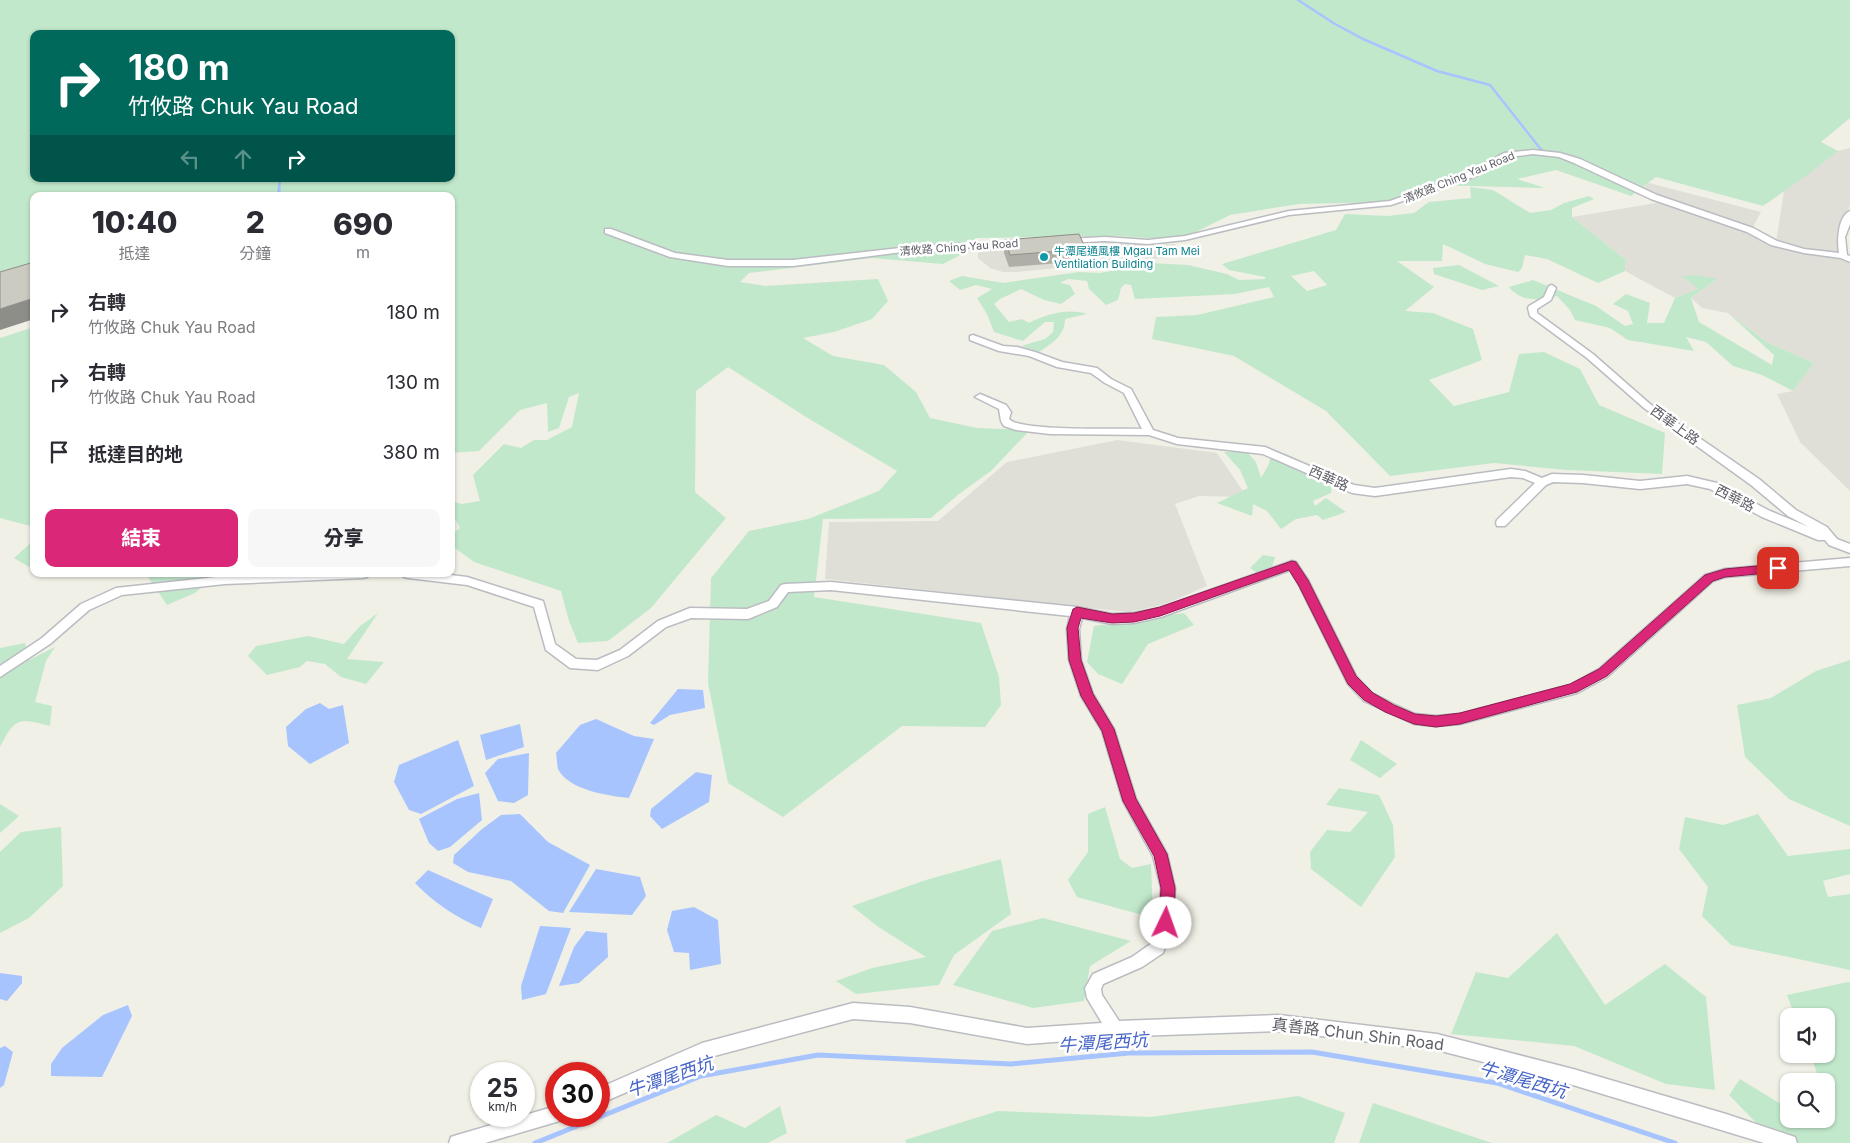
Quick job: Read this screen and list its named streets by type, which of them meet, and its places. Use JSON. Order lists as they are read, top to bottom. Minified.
{"streets":{"street":["清攸路 Ching Yau Road","西華上路","西華路","真善路 Chun Shin Road"]},"crossings":[["西華上路","西華路"]],"water":["牛潭尾西坑"],"places":["牛潭尾通風樓 Mgau Tam Mei Ventilation Building"],"page":{"turn":["180 m","竹攸路 Chuk Yau Road"],"eta":["10:40","抵達","2","分鐘","690","m"],"list":[{"name":"右轉","note":"竹攸路 Chuk Yau Road","value":"180 m"},{"name":"右轉","note":"竹攸路 Chuk Yau Road","value":"130 m"},{"name":"抵達目的地","value":"380 m"}],"buttons":["結束","分享"],"speed":"25 km/h","limit":"30"}}
